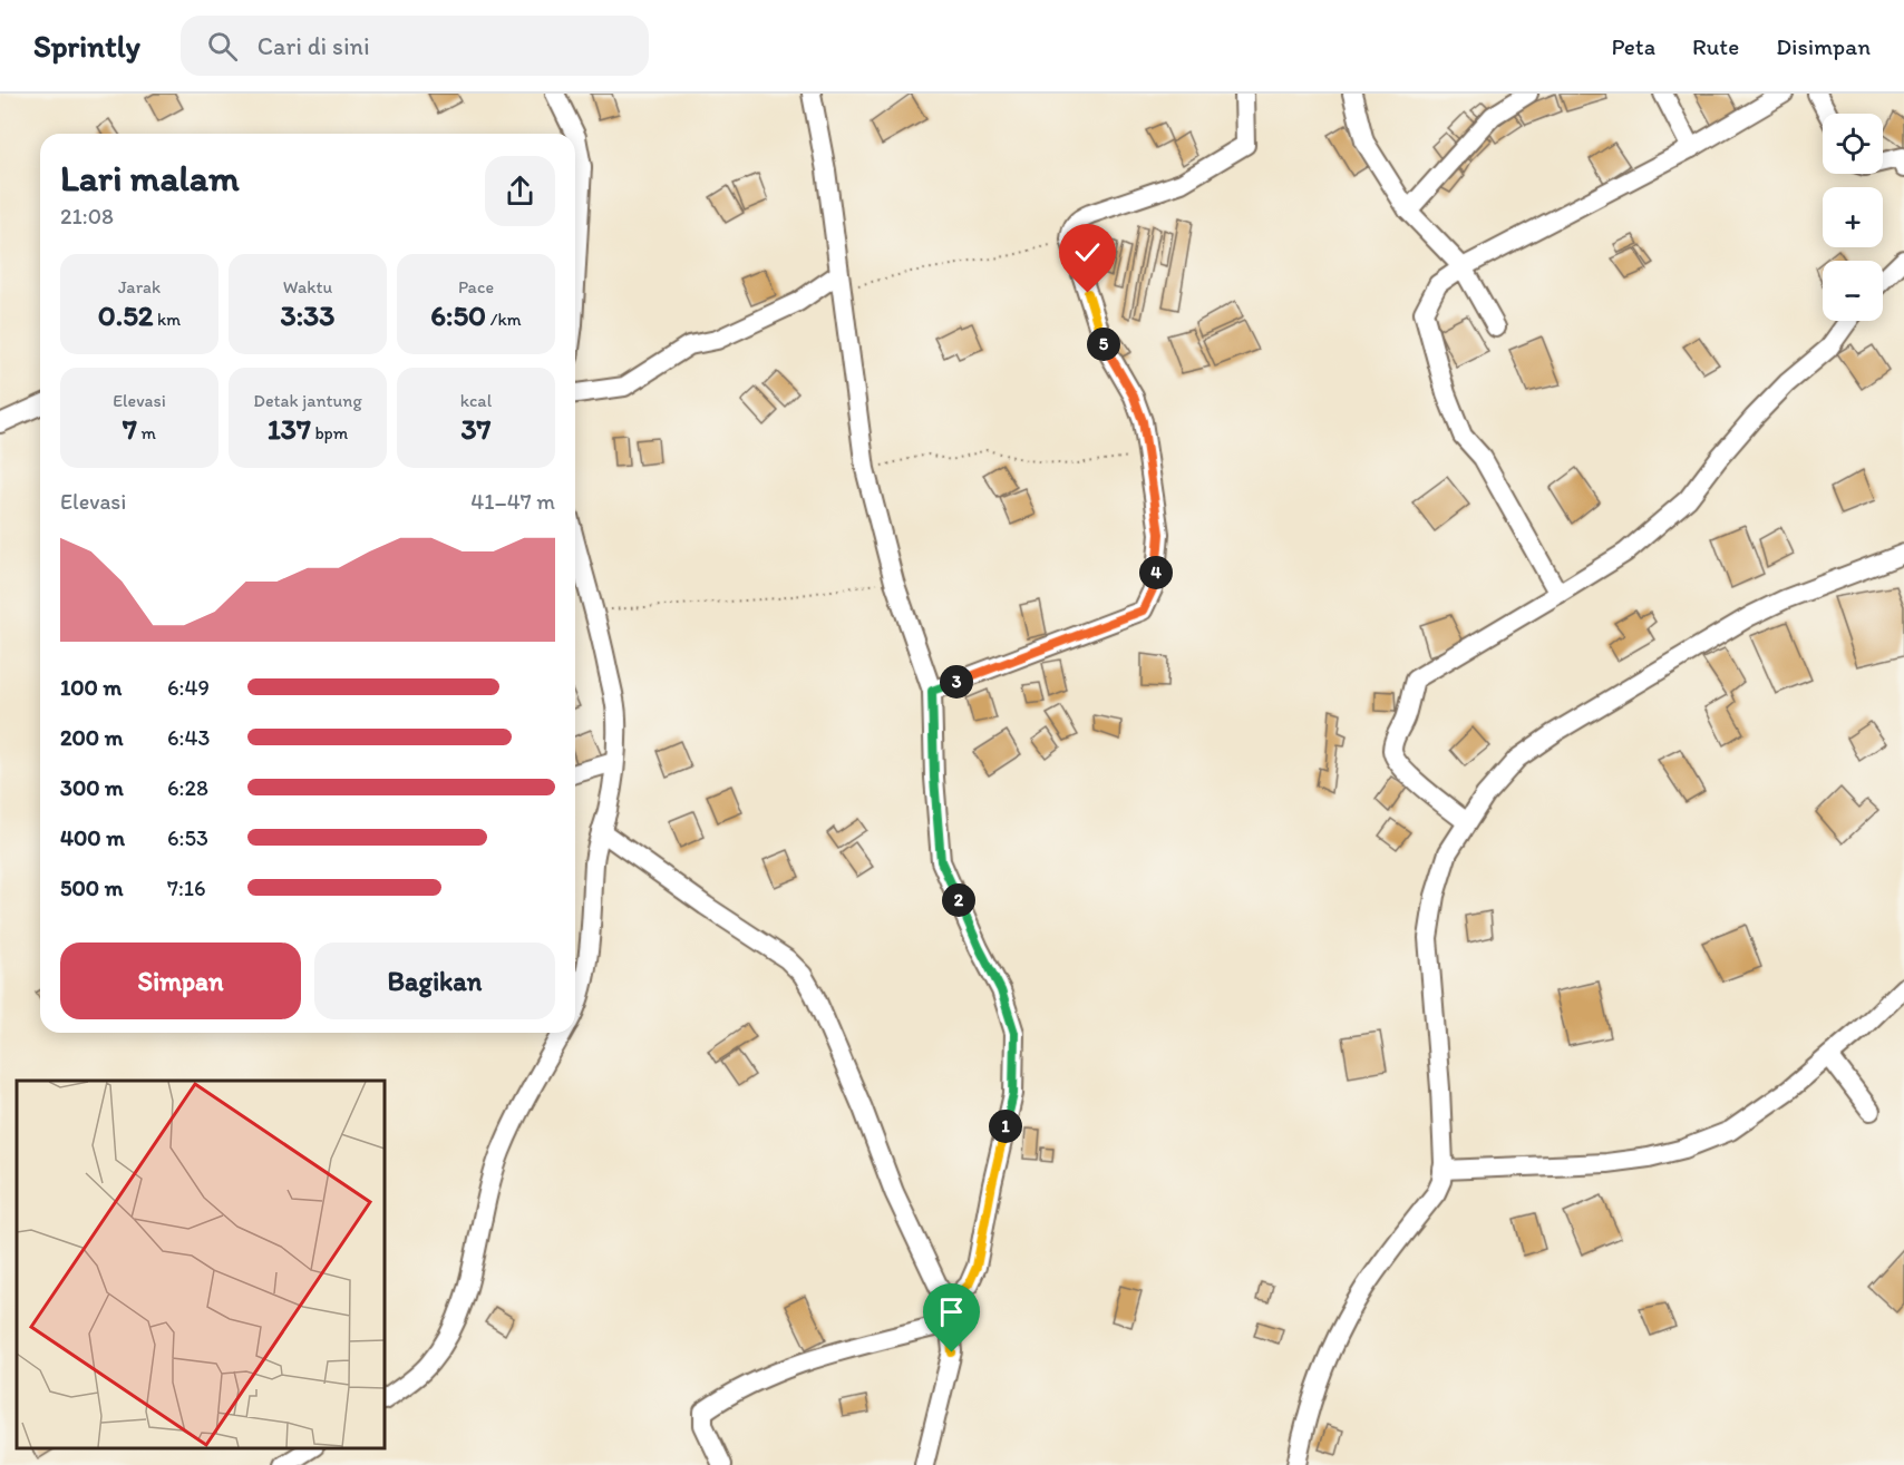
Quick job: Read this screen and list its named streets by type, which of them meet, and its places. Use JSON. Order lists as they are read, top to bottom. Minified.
{"page":{"header":"Sprintly","search":"Cari di sini","nav":["Peta","Rute","Disimpan"],"map_buttons":["+","−"],"heading":["Lari malam","21:08"],"stats":[["Jarak","0.52 km"],["Waktu","3:33"],["Pace","6:50 /km"],["Elevasi","7 m"],["Detak jantung","137 bpm"],["kcal","37"]],"pins":["5","4","3","2","1"],"chart":["Elevasi","41–47 m"],"list":[{"name":"100 m","note":"6:49"},{"name":"200 m","note":"6:43"},{"name":"300 m","note":"6:28"},{"name":"400 m","note":"6:53"},{"name":"500 m","note":"7:16"}],"buttons":["Simpan","Bagikan"]}}
